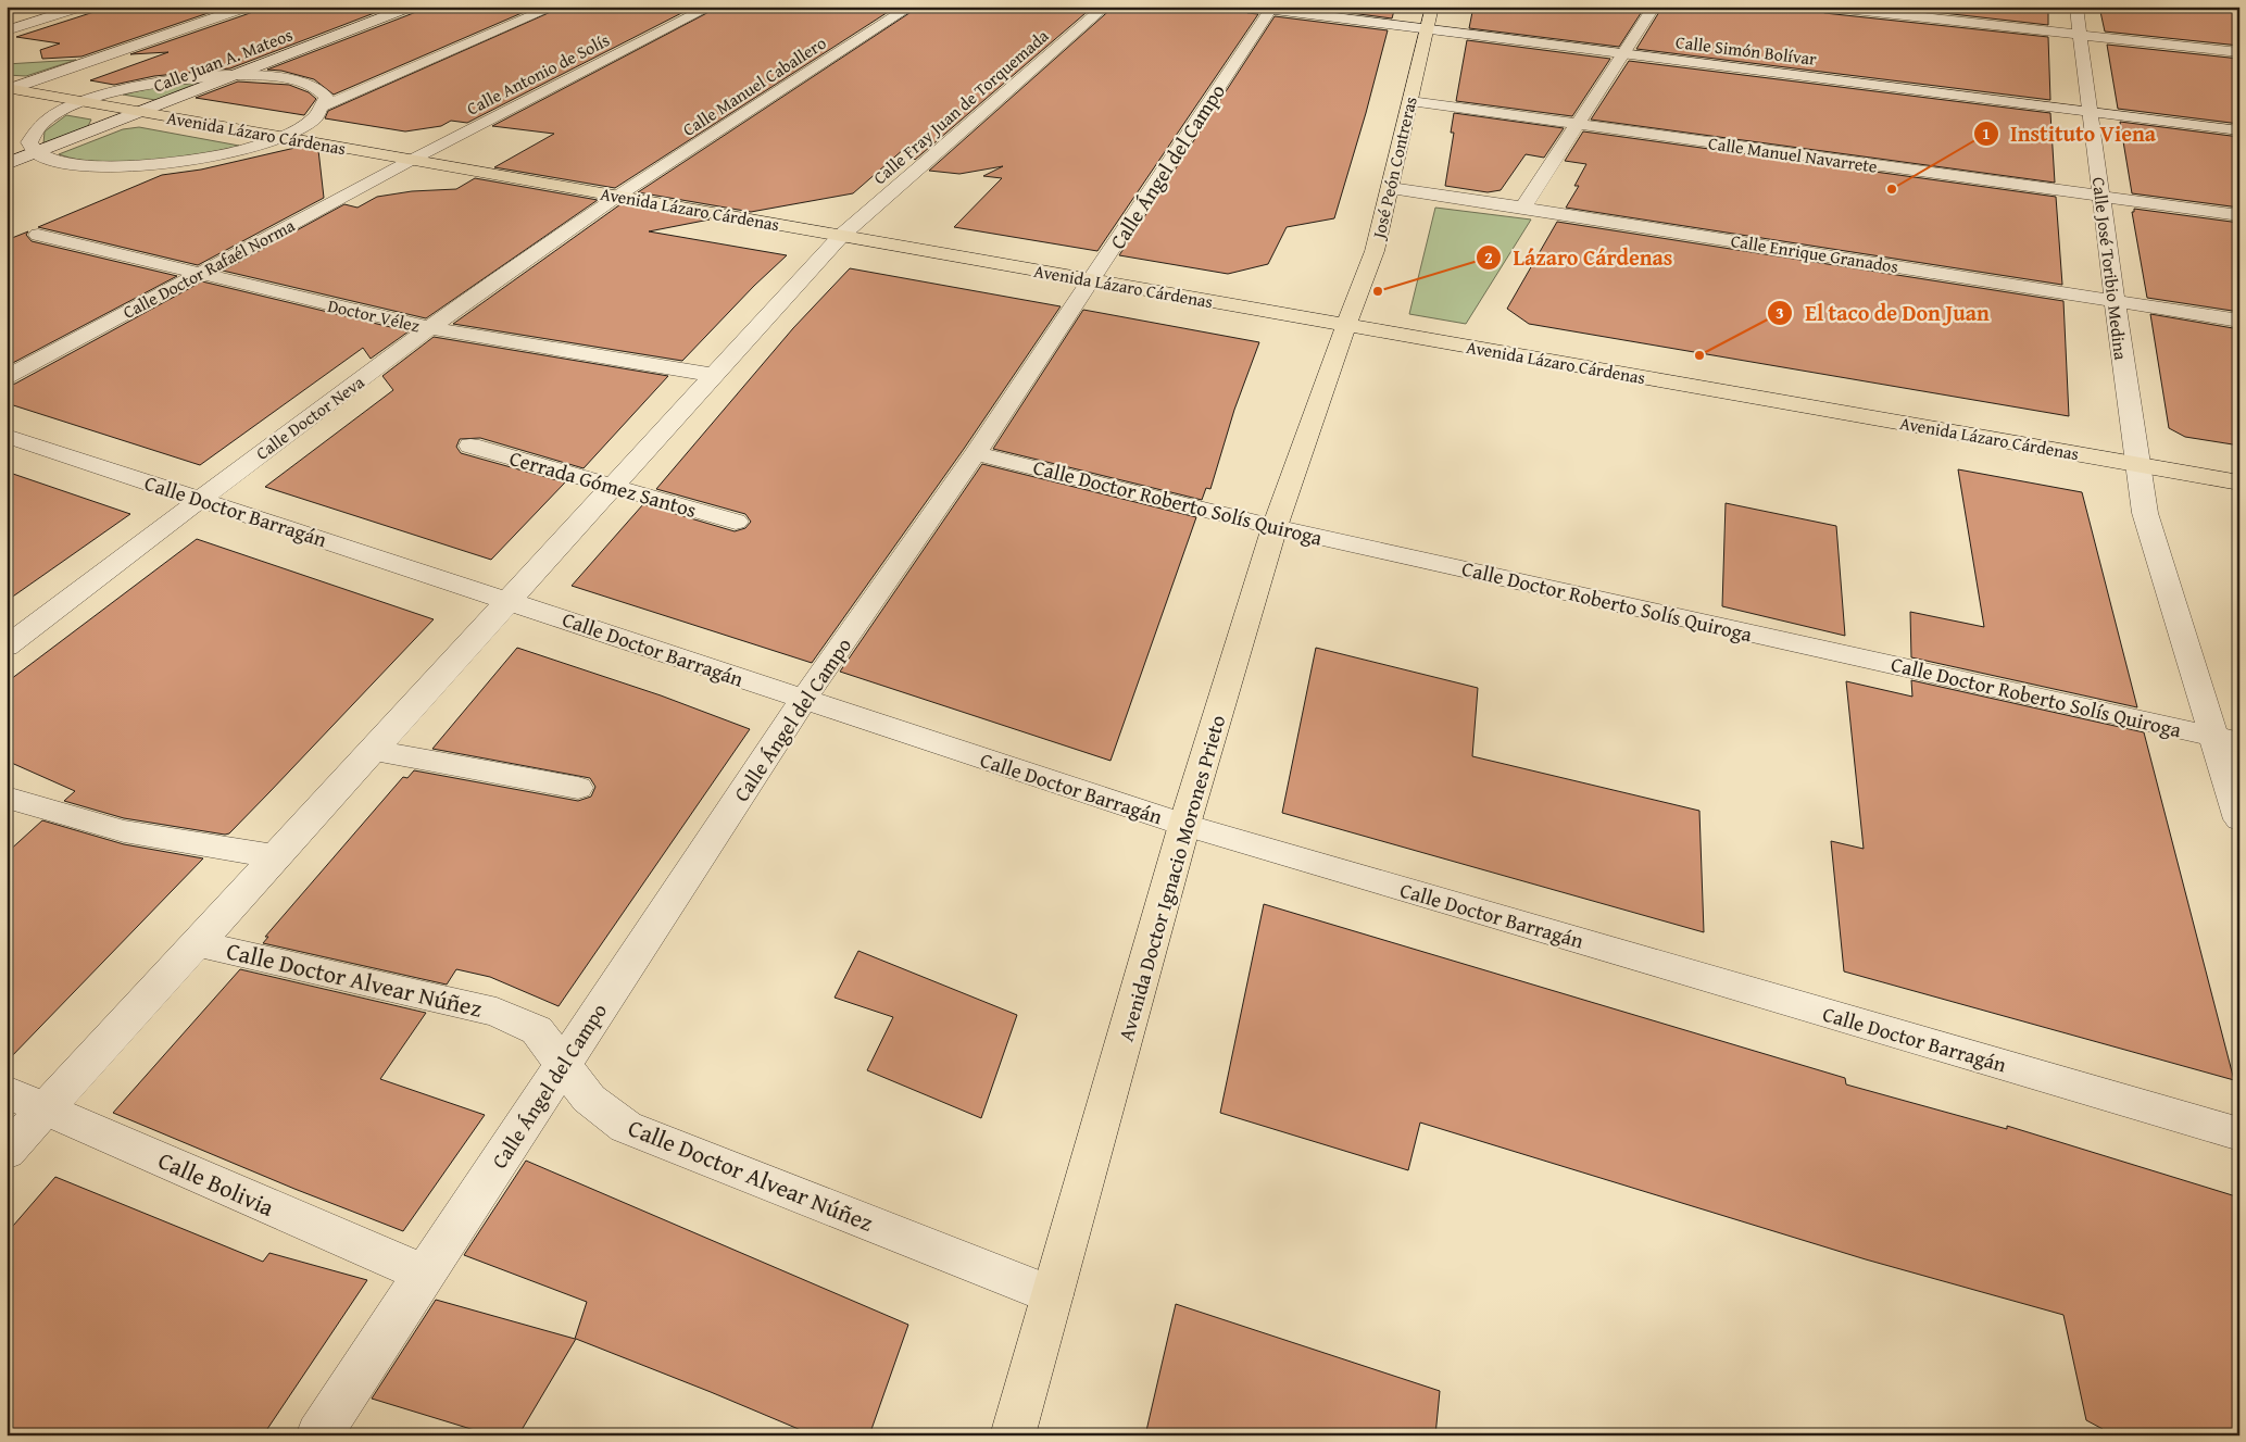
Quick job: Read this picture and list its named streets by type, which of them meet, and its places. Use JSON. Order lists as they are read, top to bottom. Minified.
{"streets":{"main road":["Avenida Lázaro Cárdenas","José Peón Contreras","Avenida Doctor Ignacio Morones Prieto"],"street":["Calle Simón Bolívar","Calle Juan A. Mateos","Calle Antonio de Solís","Calle Manuel Caballero","Calle Fray Juan de Torquemada","Calle Manuel Navarrete","Calle Ángel del Campo","Calle Enrique Granados","Calle Doctor Rafaél Norma","Calle José Toribio Medina","Doctor Vélez","Calle Doctor Neva","Cerrada Gómez Santos","Calle Doctor Roberto Solís Quiroga","Calle Doctor Barragán","Calle Doctor Alvear Núñez","Calle Bolivia"]},"crossings":[["Calle Simón Bolívar","Calle Ángel del Campo"],["Calle Simón Bolívar","José Peón Contreras"],["Calle Simón Bolívar","Calle José Toribio Medina"],["Calle Juan A. Mateos","Avenida Lázaro Cárdenas"],["Calle Antonio de Solís","Avenida Lázaro Cárdenas"],["Calle Antonio de Solís","Calle Doctor Rafaél Norma"],["Calle Manuel Caballero","Avenida Lázaro Cárdenas"],["Calle Manuel Caballero","Calle Doctor Neva"],["Calle Fray Juan de Torquemada","Avenida Lázaro Cárdenas"],["Calle Fray Juan de Torquemada","Doctor Vélez"],["Calle Fray Juan de Torquemada","Cerrada Gómez Santos"],["Calle Fray Juan de Torquemada","Calle Doctor Barragán"],["Calle Fray Juan de Torquemada","Calle Doctor Alvear Núñez"],["Calle Fray Juan de Torquemada","Calle Bolivia"],["Avenida Lázaro Cárdenas","Calle Ángel del Campo"],["Avenida Lázaro Cárdenas","José Peón Contreras"],["Avenida Lázaro Cárdenas","Calle Doctor Rafaél Norma"],["Avenida Lázaro Cárdenas","Calle José Toribio Medina"],["Avenida Lázaro Cárdenas","Calle Doctor Neva"],["Avenida Lázaro Cárdenas","Avenida Doctor Ignacio Morones Prieto"],["Calle Manuel Navarrete","José Peón Contreras"],["Calle Manuel Navarrete","Calle José Toribio Medina"],["Calle Ángel del Campo","Calle Doctor Roberto Solís Quiroga"],["Calle Ángel del Campo","Calle Doctor Barragán"],["Calle Ángel del Campo","Calle Doctor Alvear Núñez"],["Calle Ángel del Campo","Calle Bolivia"],["José Peón Contreras","Calle Enrique Granados"],["José Peón Contreras","Avenida Doctor Ignacio Morones Prieto"],["Calle Enrique Granados","Calle José Toribio Medina"],["Calle Doctor Rafaél Norma","Doctor Vélez"],["Calle José Toribio Medina","Calle Doctor Roberto Solís Quiroga"],["Doctor Vélez","Calle Doctor Neva"],["Calle Doctor Neva","Calle Doctor Barragán"],["Calle Doctor Roberto Solís Quiroga","Avenida Doctor Ignacio Morones Prieto"],["Calle Doctor Barragán","Avenida Doctor Ignacio Morones Prieto"],["Avenida Doctor Ignacio Morones Prieto","Calle Doctor Alvear Núñez"]],"places":["Instituto Viena","Lázaro Cárdenas","El taco de Don Juan"]}
